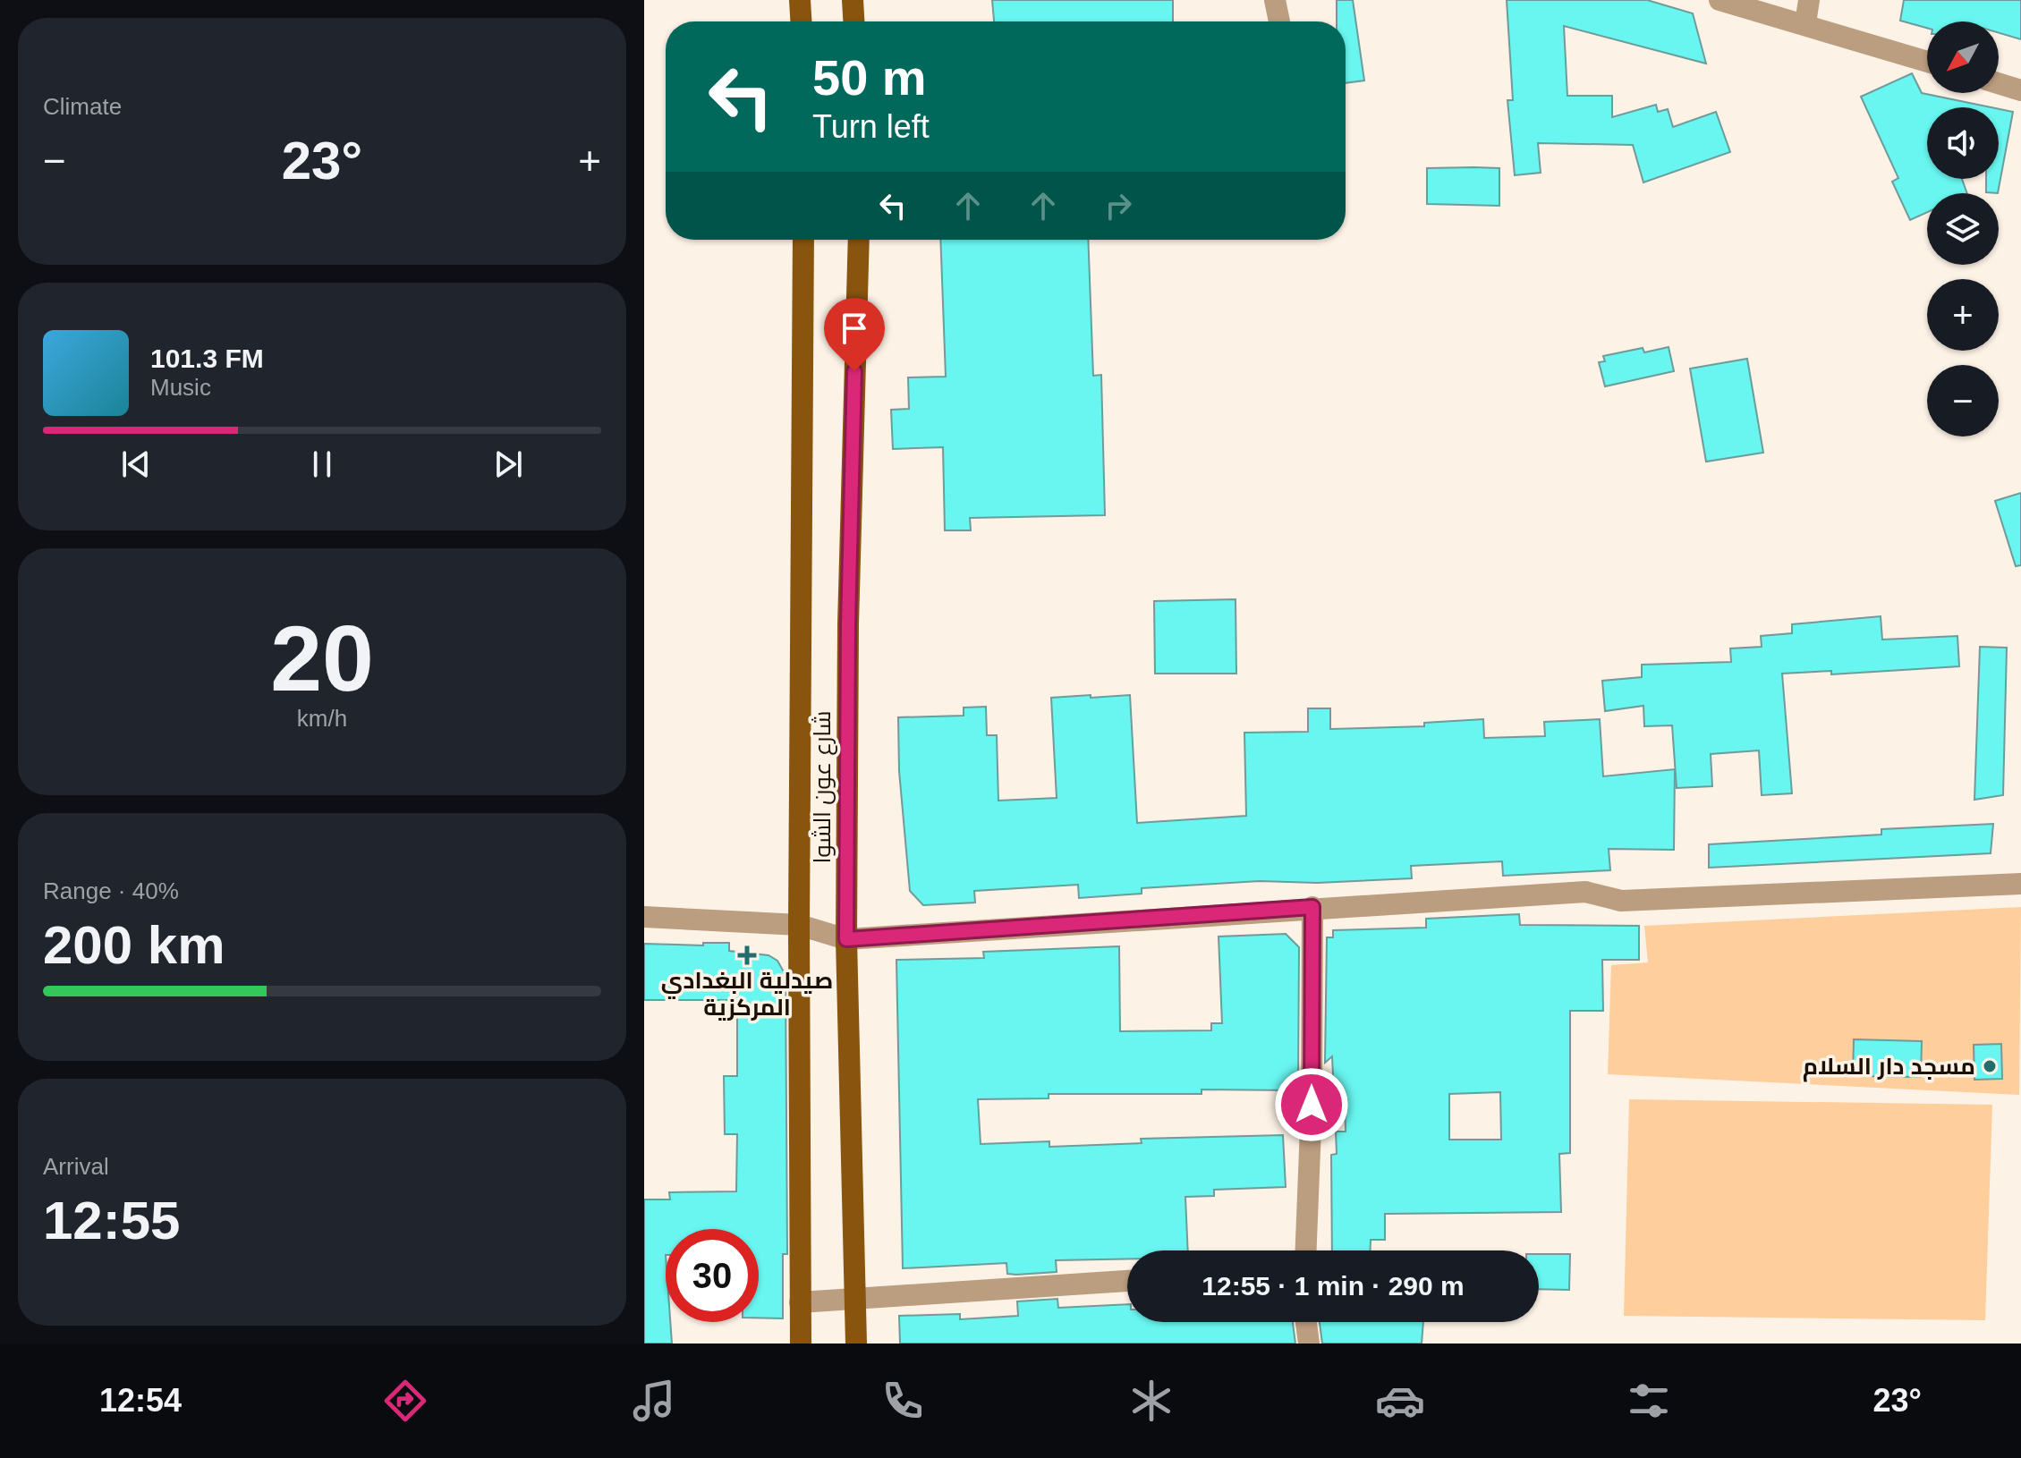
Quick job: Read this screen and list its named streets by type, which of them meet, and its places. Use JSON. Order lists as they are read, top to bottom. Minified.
{"streets":{"main road":["شارع عون الشوا"]},"places":{"health":["صيدلية البغدادي المركزية"],"other":["مسجد دار السلام"]},"north":"bottom left","page":{"tile":["Climate",["20","km/h"],["Range · 40%","200 km"],["Arrival","12:55"]],"map_buttons":["+","−"],"turn":["50 m","Turn left"],"heat":["−","23°","+"],"song":["101.3 FM","Music"],"limit":"30","trip":"12:55 · 1 min · 290 m","tabs":["12:54","23°"]}}
